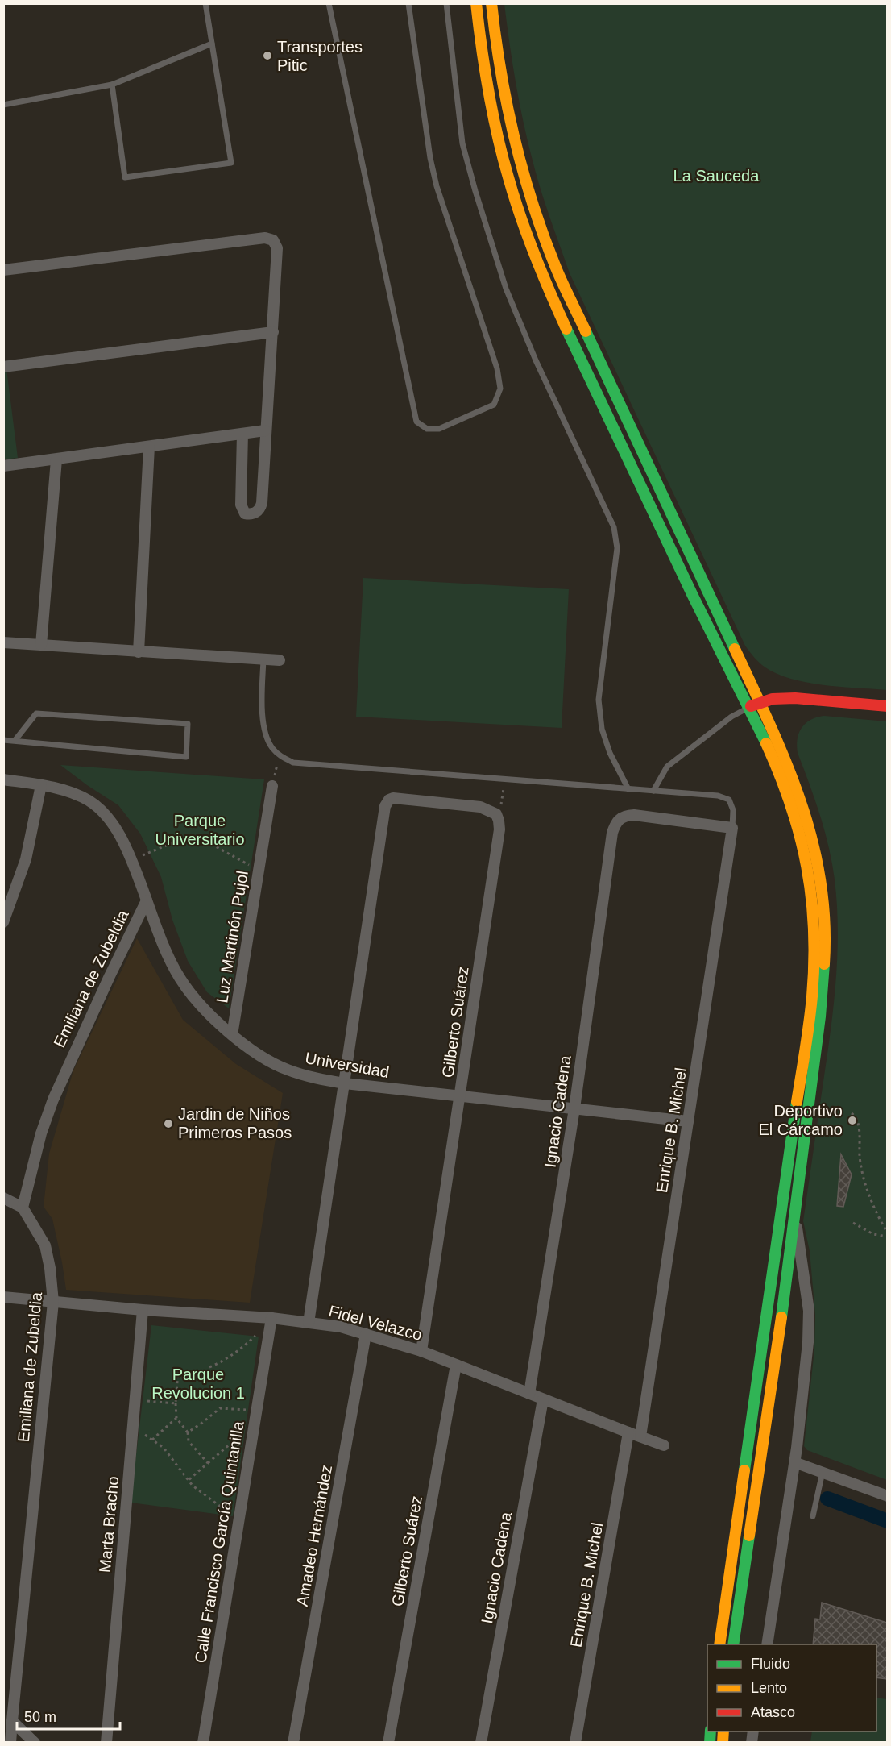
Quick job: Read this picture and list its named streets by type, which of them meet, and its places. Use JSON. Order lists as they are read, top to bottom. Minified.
{"streets":{"street":["Luz Martinón Pujol","Emiliana de Zubeldia","Gilberto Suárez","Universidad","Ignacio Cadena","Enrique B. Michel","Fidel Velazco","Marta Bracho","Amadeo Hernández","Calle Francisco García Quintanilla"]},"crossings":[["Luz Martinón Pujol","Universidad"],["Emiliana de Zubeldia","Universidad"],["Emiliana de Zubeldia","Fidel Velazco"],["Gilberto Suárez","Universidad"],["Gilberto Suárez","Fidel Velazco"],["Universidad","Ignacio Cadena"],["Universidad","Enrique B. Michel"],["Ignacio Cadena","Enrique B. Michel"],["Ignacio Cadena","Fidel Velazco"],["Enrique B. Michel","Fidel Velazco"],["Fidel Velazco","Marta Bracho"],["Fidel Velazco","Amadeo Hernández"],["Fidel Velazco","Calle Francisco García Quintanilla"]],"parks":["La Sauceda","Parque Universitario","Parque Revolucion 1"],"places":["Transportes Pitic","Deportivo El Cárcamo","Jardin de Niños Primeros Pasos"],"legend":["Fluido","Lento","Atasco"],"scale_bar":"50 m"}
